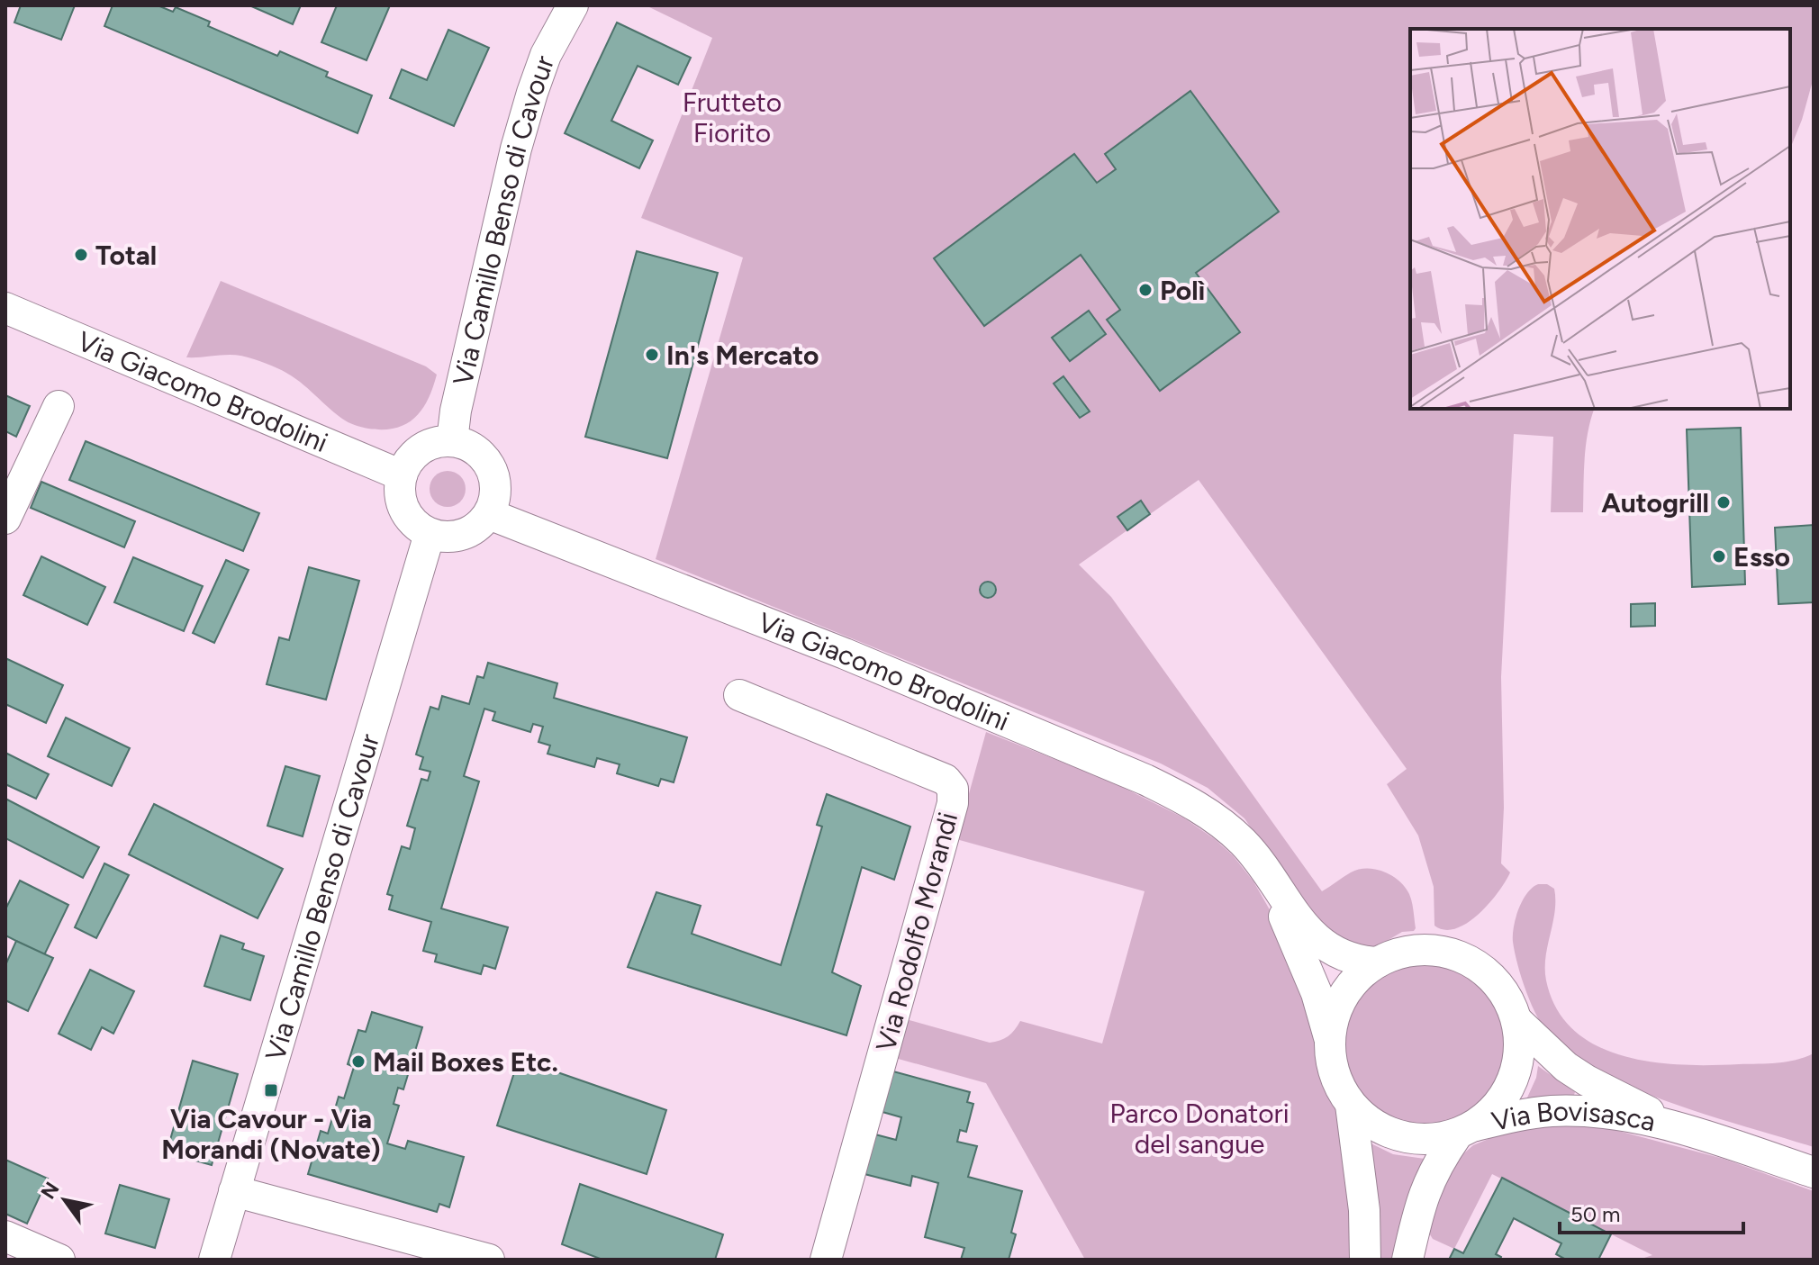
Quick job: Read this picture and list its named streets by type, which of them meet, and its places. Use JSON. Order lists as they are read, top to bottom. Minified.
{"streets":{"street":["Via Camillo Benso di Cavour","Via Giacomo Brodolini","Via Rodolfo Morandi","Via Bovisasca"]},"crossings":[["Via Camillo Benso di Cavour","Via Giacomo Brodolini"],["Via Giacomo Brodolini","Via Bovisasca"]],"parks":["Frutteto Fiorito","Parco Donatori del sangue"],"places":{"other":["Total","Polì","In's Mercato","Autogrill","Esso","Mail Boxes Etc."],"transit":["Via Cavour - Via Morandi (Novate)"]},"scale_bar":"50 m","north":"top left"}
